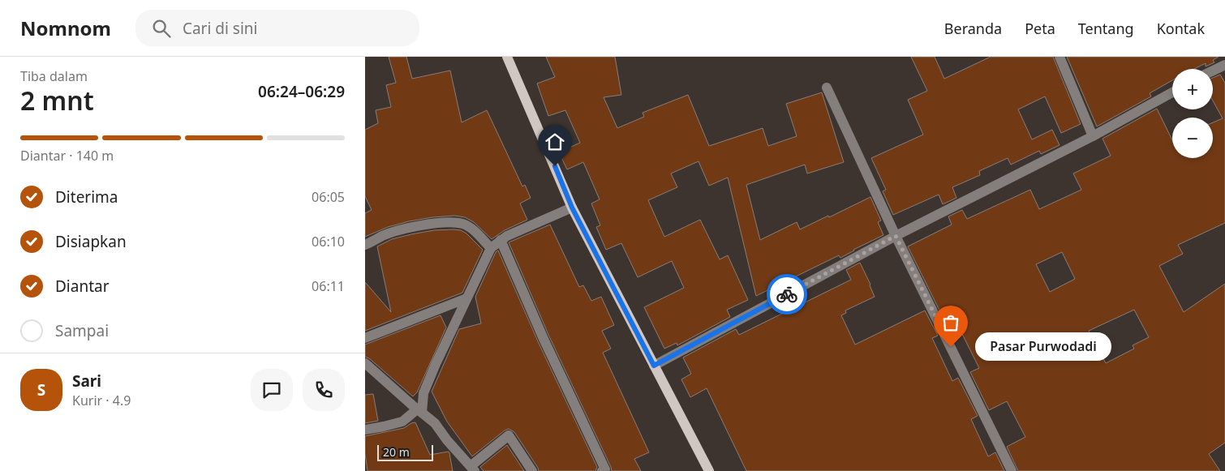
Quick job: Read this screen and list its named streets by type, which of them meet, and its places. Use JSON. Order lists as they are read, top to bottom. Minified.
{"places":["Pasar Purwodadi"],"scale_bar":"20 m","page":{"header":"Nomnom","search":"Cari di sini","nav":["Beranda","Peta","Tentang","Kontak"],"heading":["2 mnt","Tiba dalam","06:24–06:29"],"panel":["Sari","Kurir · 4.9"],"map_buttons":["+","−"],"bar":"Diantar · 140 m","list":[["Diterima","06:05"],["Disiapkan","06:10"],["Diantar","06:11"],"Sampai"],"bubble":"Pasar Purwodadi","round":"S","scale":"20 m"}}
